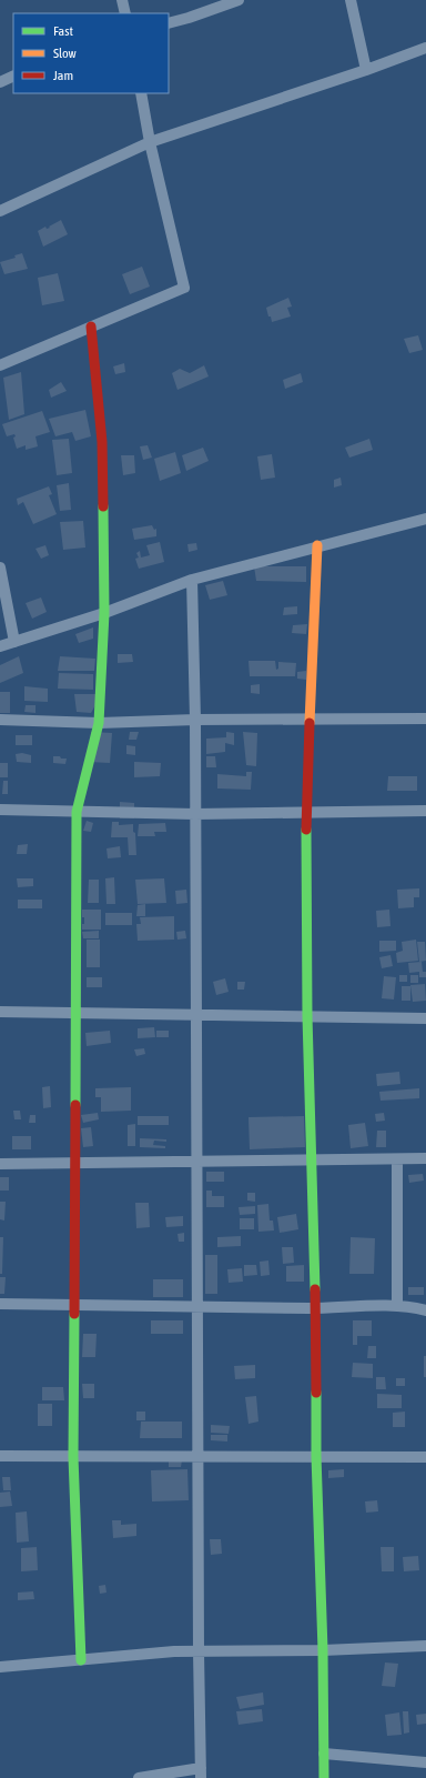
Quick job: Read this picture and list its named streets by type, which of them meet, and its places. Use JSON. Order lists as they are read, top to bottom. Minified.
{"legend":["Fast","Slow","Jam"]}
